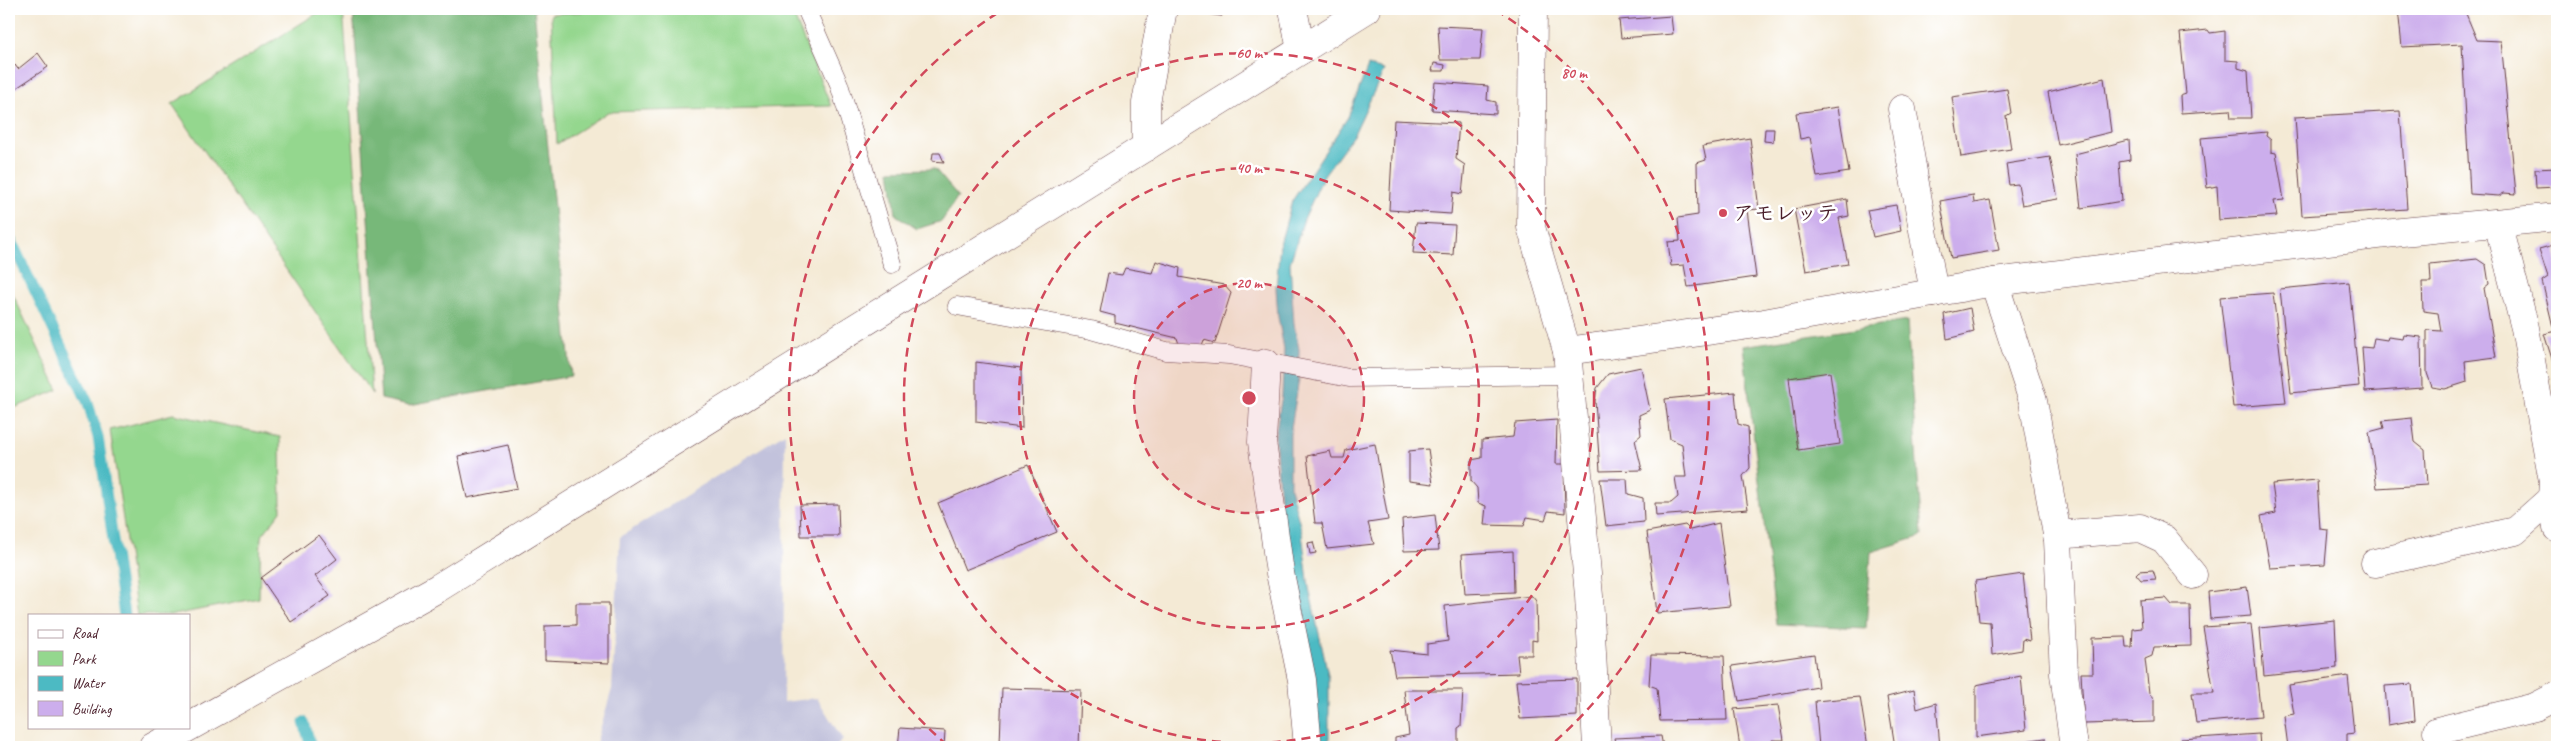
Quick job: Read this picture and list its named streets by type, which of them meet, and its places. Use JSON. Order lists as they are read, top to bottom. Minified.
{"places":["アモレッテ"],"legend":["Road","Park","Water","Building"],"rings":["60 m","80 m","40 m","20 m"]}
